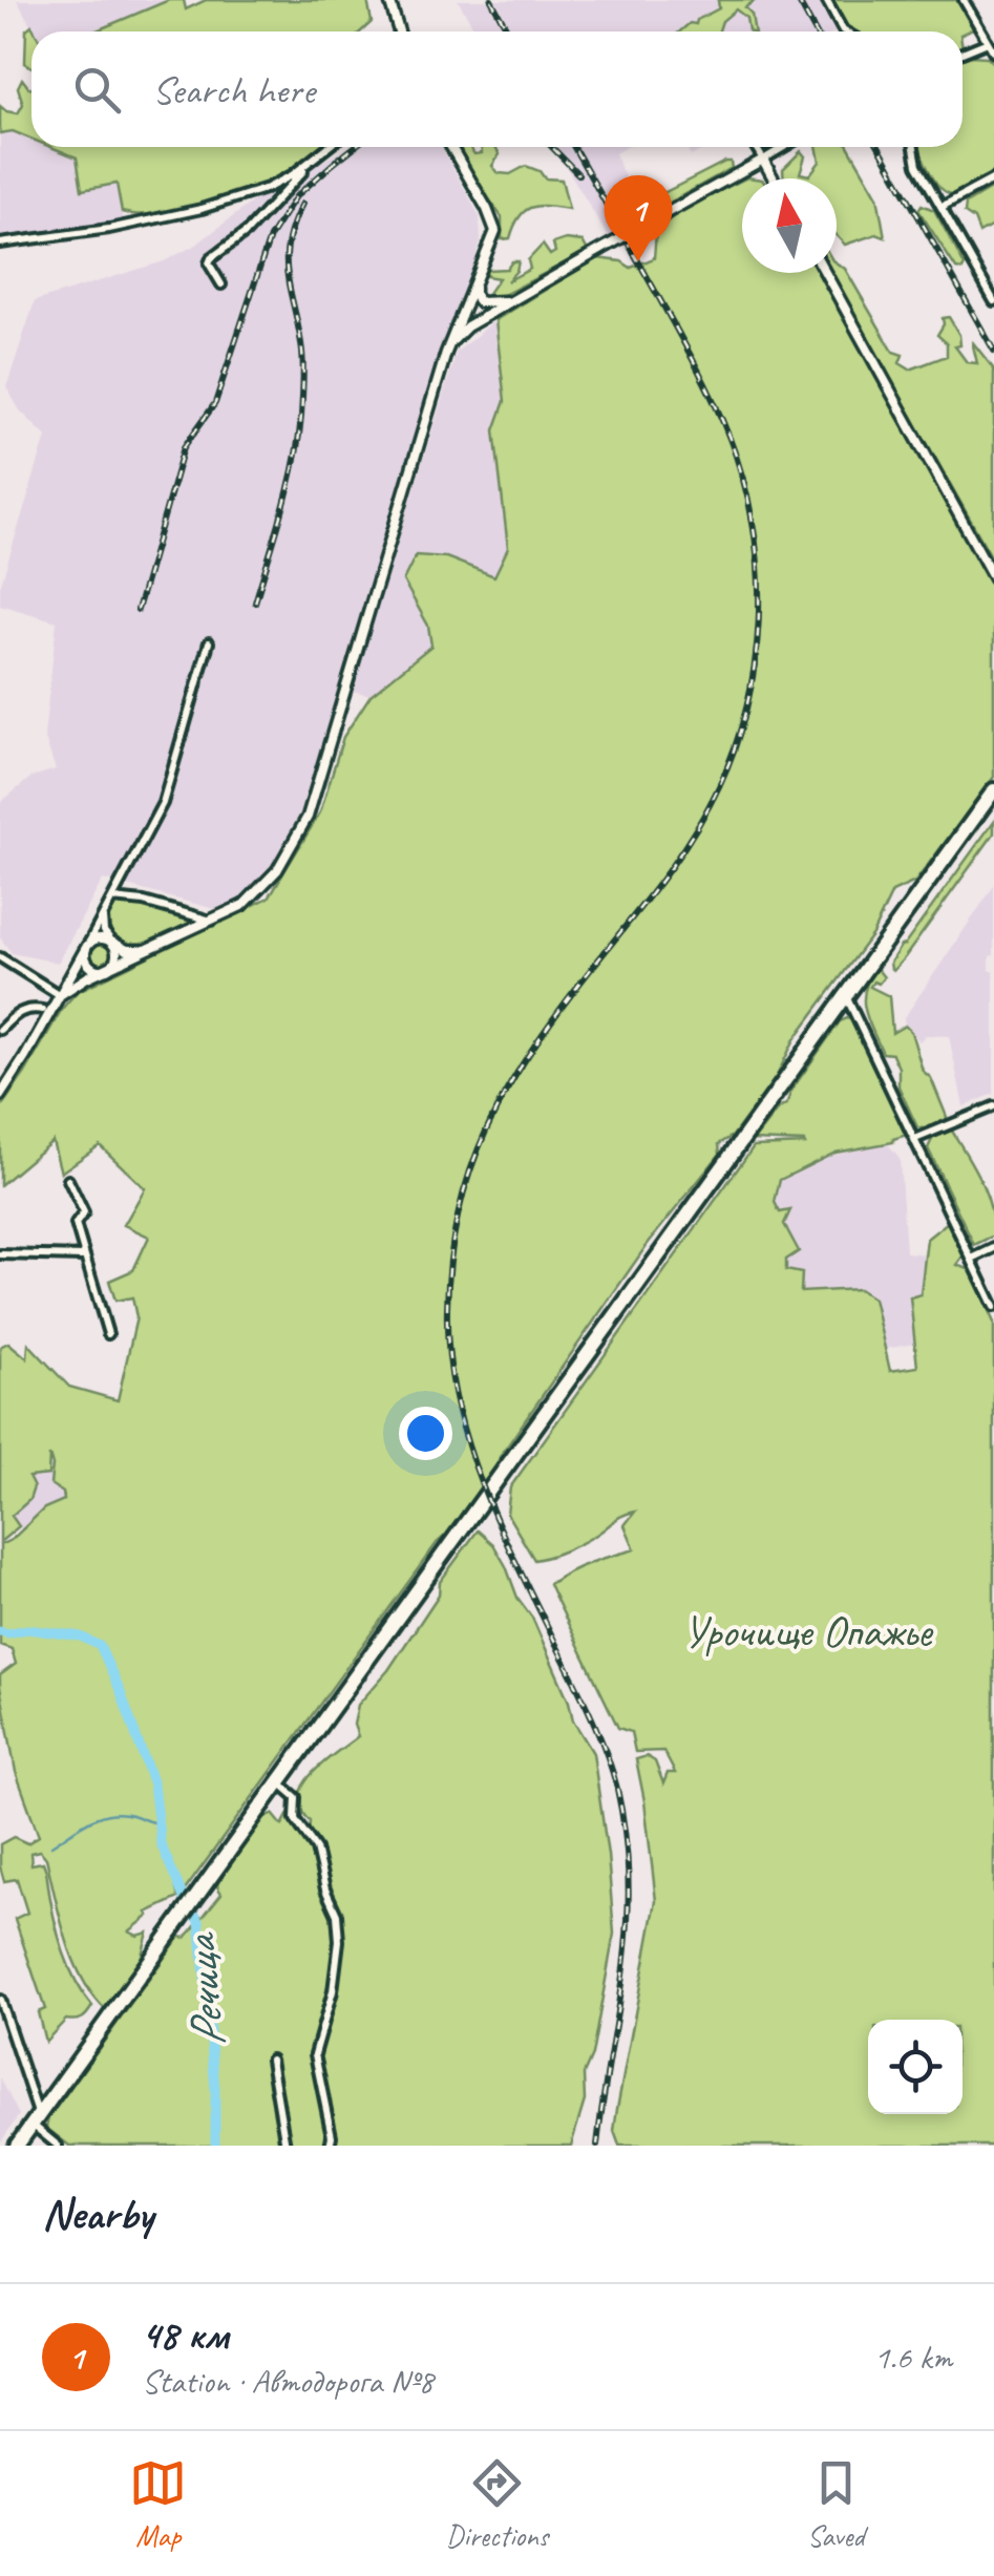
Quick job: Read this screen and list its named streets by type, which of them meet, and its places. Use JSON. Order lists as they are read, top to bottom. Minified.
{"water":["Речица"],"parks":["Урочище Опажье"],"north":"top","page":{"search":"Search here","pins":"1","heading":"Nearby","list":[{"mark":"1","name":"48 км","note":"Station · Автодорога №8","value":"1.6 km"}],"nav":["Map","Directions","Saved"]}}
